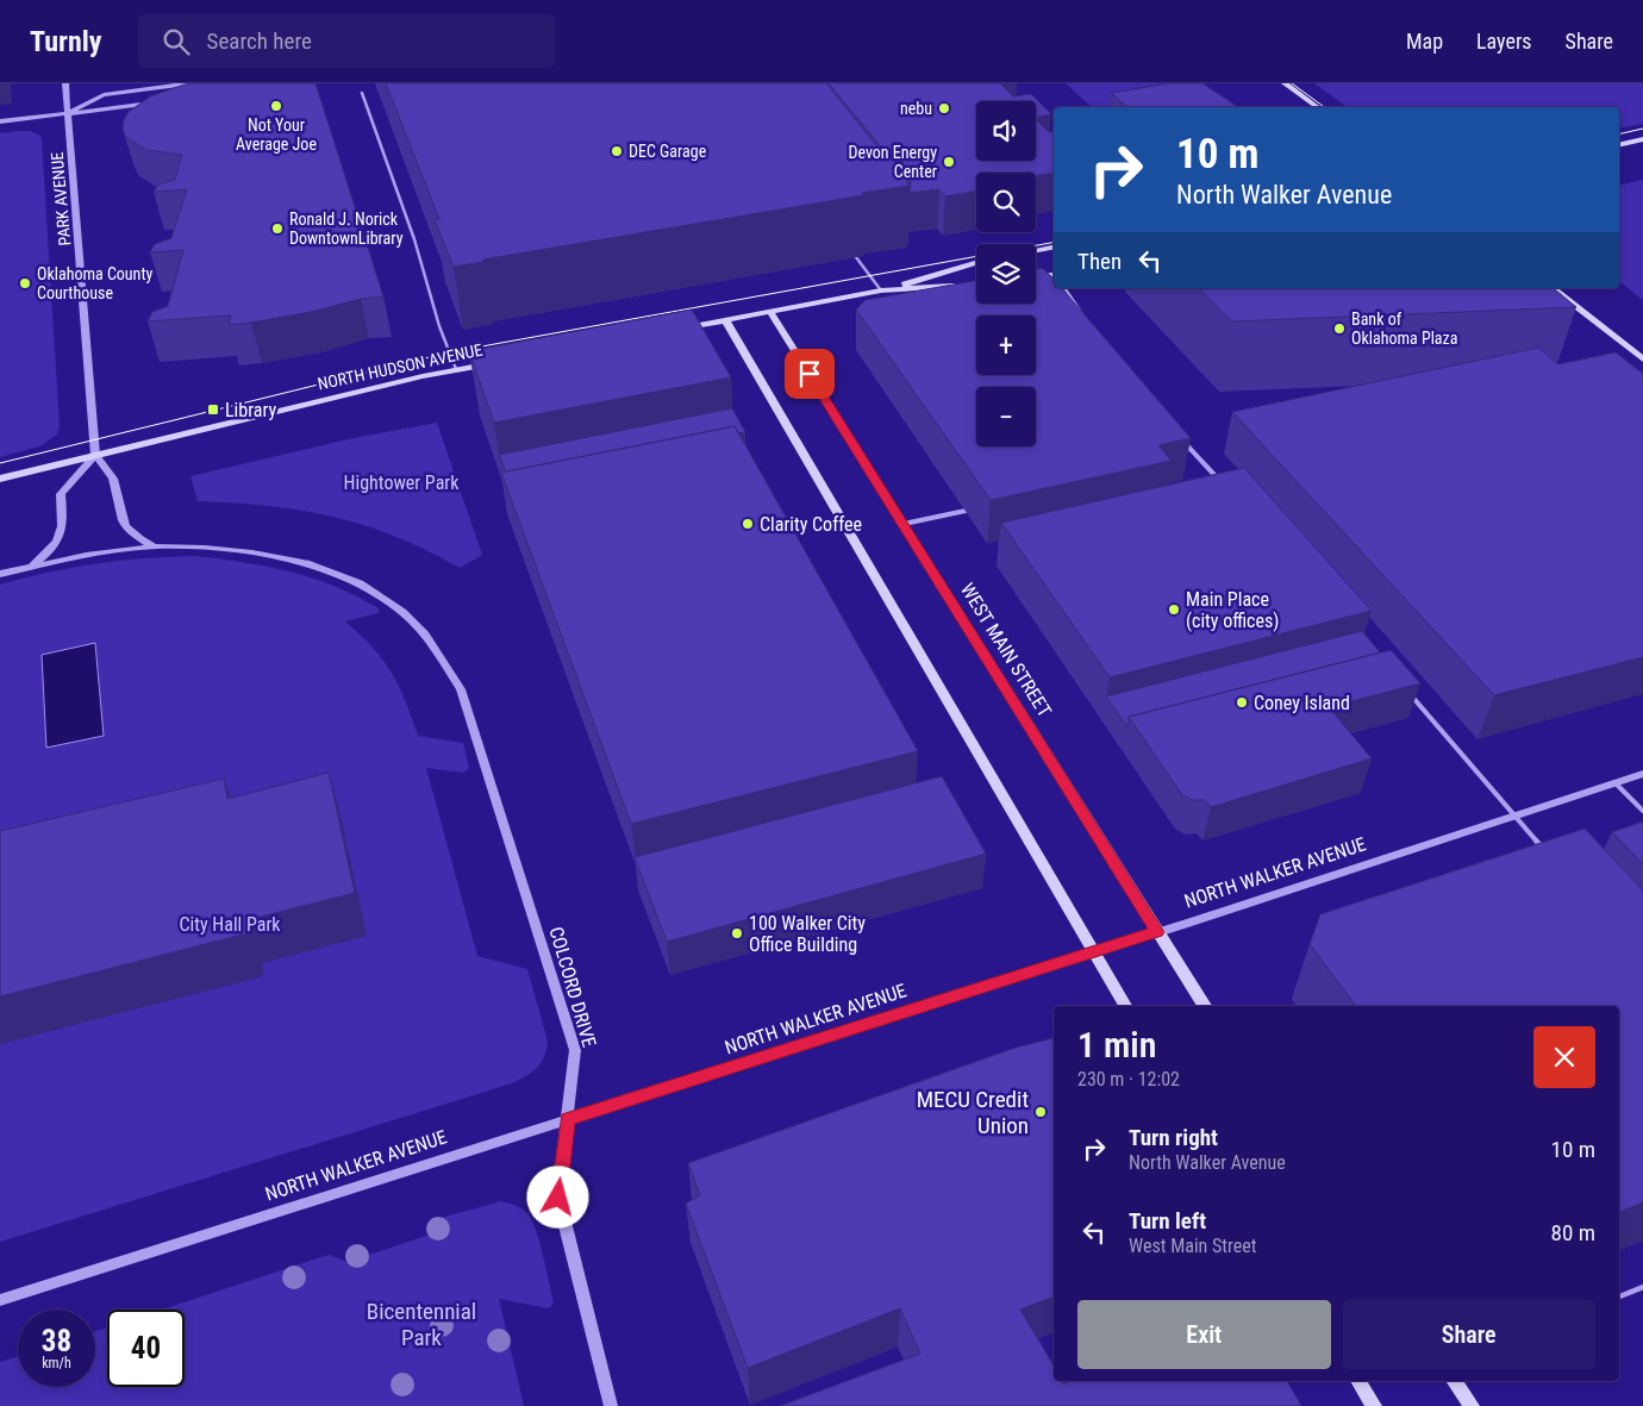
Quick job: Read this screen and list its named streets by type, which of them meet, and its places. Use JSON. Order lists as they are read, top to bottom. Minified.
{"streets":{"main road":["NORTH HUDSON AVENUE","WEST MAIN STREET"],"street":["PARK AVENUE","NORTH WALKER AVENUE","COLCORD DRIVE"]},"crossings":[["PARK AVENUE","NORTH HUDSON AVENUE"],["WEST MAIN STREET","NORTH WALKER AVENUE"],["NORTH WALKER AVENUE","COLCORD DRIVE"]],"parks":["Hightower Park","City Hall Park","Bicentennial Park"],"places":{"other":["Not Your Average Joe","nebu","DEC Garage","Devon Energy Center","Ronald J. Norick DowntownLibrary","Oklahoma County Courthouse","Bank of Oklahoma Plaza","Clarity Coffee","Main Place (city offices)","Coney Island","100 Walker City Office Building","MECU Credit Union"],"transit":["Library"]},"page":{"header":"Turnly","search":"Search here","nav":["Map","Layers","Share"],"map_buttons":["+","−"],"turn":["10 m","North Walker Avenue"],"then":"Then","heading":["1 min","230 m · 12:02"],"list":[{"name":"Turn right","note":"North Walker Avenue","value":"10 m"},{"name":"Turn left","note":"West Main Street","value":"80 m"}],"buttons":["Exit","Share"],"speed":"38 km/h","limit":"40"}}
